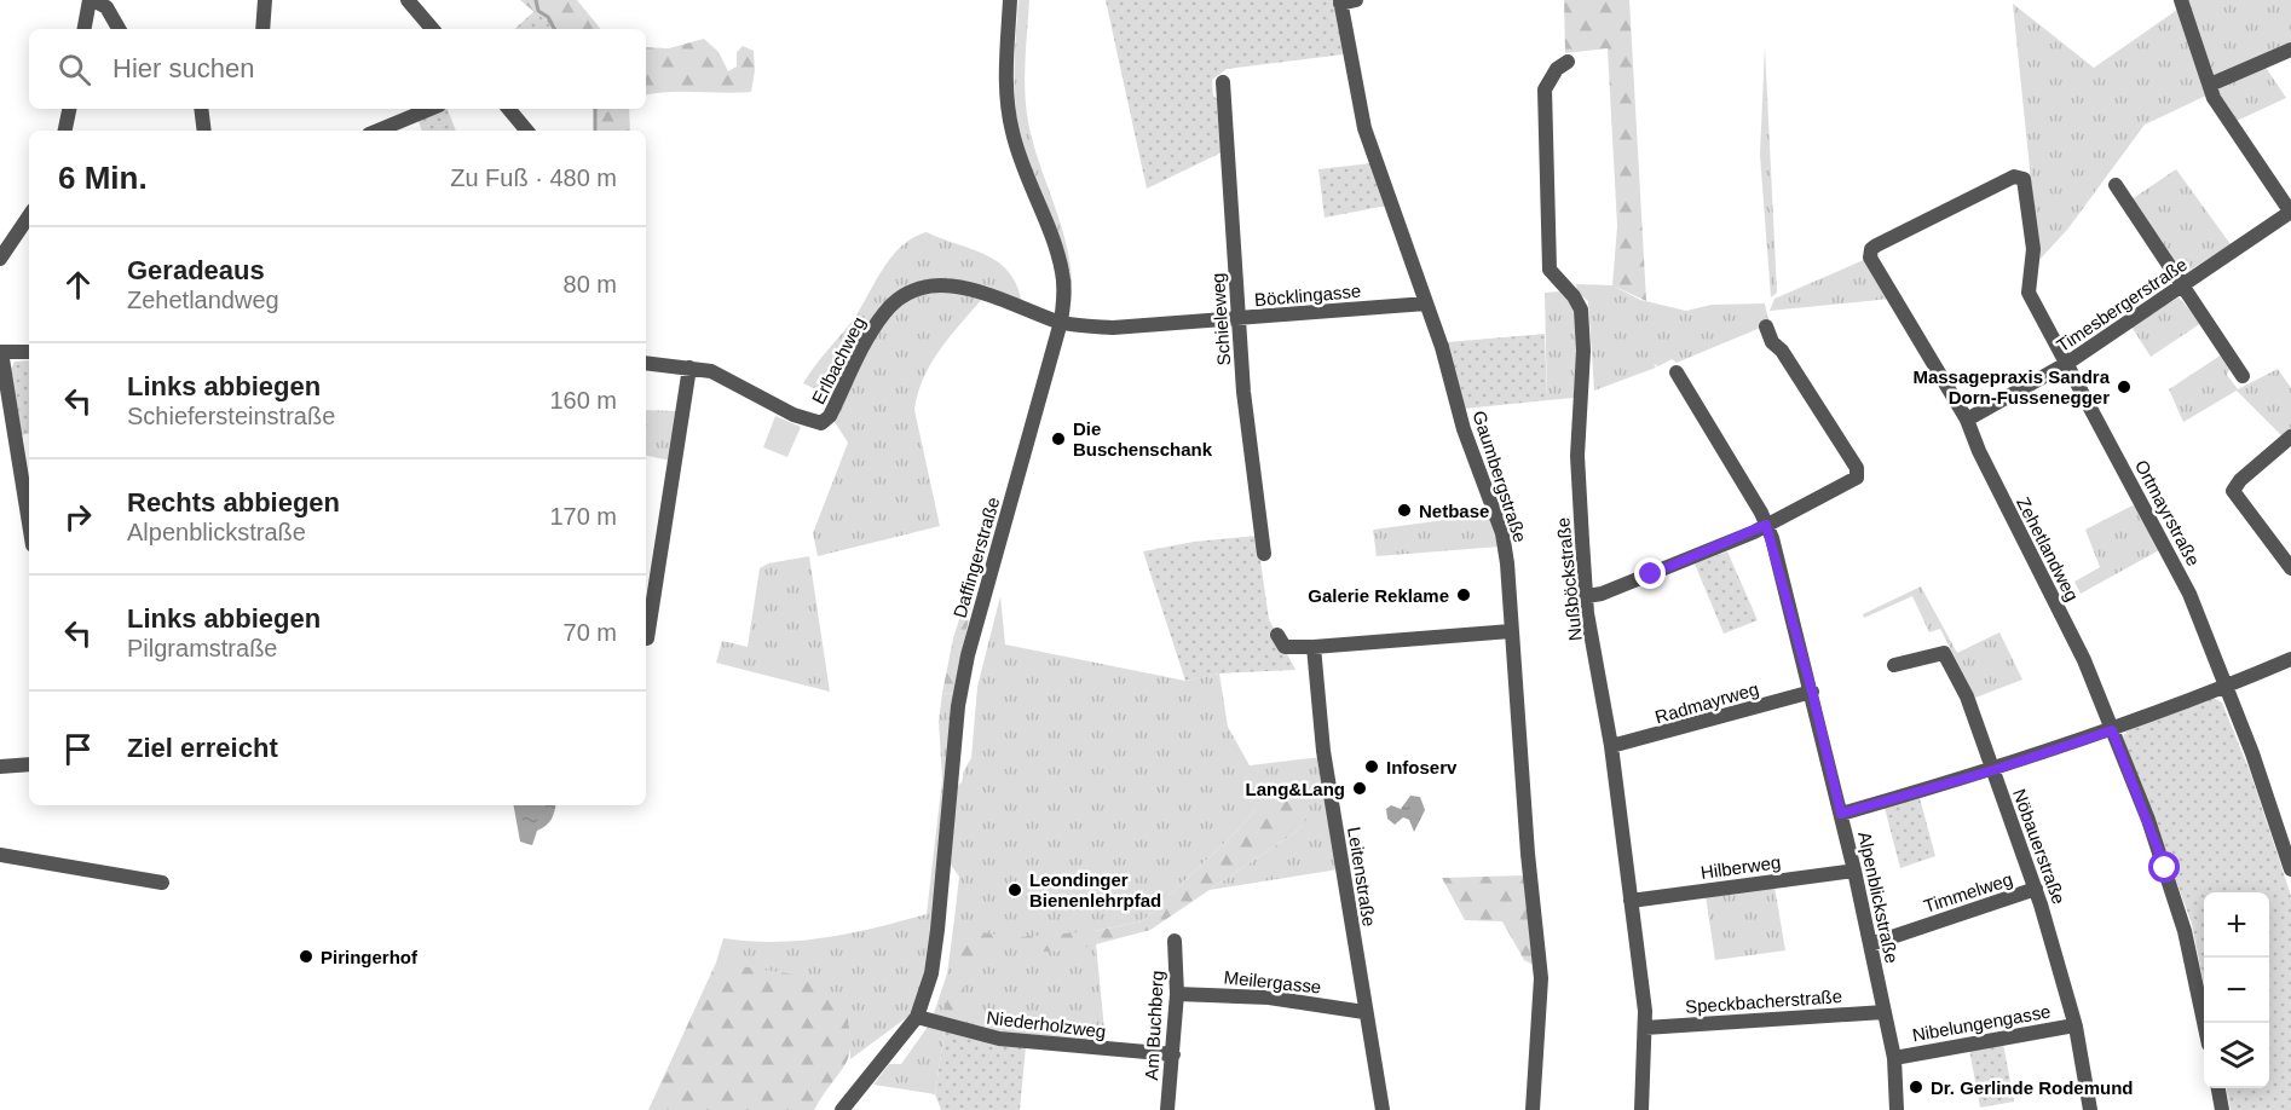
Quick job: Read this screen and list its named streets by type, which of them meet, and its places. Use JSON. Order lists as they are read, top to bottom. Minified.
{"streets":{"street":["Böcklingasse","Timesbergerstraße","Schieleweg","Erlbachweg","Gaumbergstraße","Ortmayrstraße","Zehetlandweg","Daffingerstraße","Nußböckstraße","Radmayrweg","Nöbauerstraße","Hilberweg","Leitenstraße","Timmelweg","Alpenblickstraße","Meilergasse","Speckbacherstraße","Nibelungengasse","Niederholzweg","Am Buchberg"]},"crossings":[["Böcklingasse","Schieleweg"],["Böcklingasse","Erlbachweg"],["Böcklingasse","Gaumbergstraße"],["Böcklingasse","Daffingerstraße"],["Timesbergerstraße","Ortmayrstraße"],["Timesbergerstraße","Zehetlandweg"],["Erlbachweg","Daffingerstraße"],["Ortmayrstraße","Zehetlandweg"],["Daffingerstraße","Niederholzweg"],["Nußböckstraße","Radmayrweg"],["Nußböckstraße","Hilberweg"],["Nußböckstraße","Speckbacherstraße"],["Radmayrweg","Alpenblickstraße"],["Nöbauerstraße","Timmelweg"],["Nöbauerstraße","Nibelungengasse"],["Hilberweg","Alpenblickstraße"],["Leitenstraße","Meilergasse"],["Timmelweg","Alpenblickstraße"],["Alpenblickstraße","Speckbacherstraße"],["Alpenblickstraße","Nibelungengasse"],["Meilergasse","Am Buchberg"],["Niederholzweg","Am Buchberg"]],"places":["Massagepraxis Sandra Dorn-Fussenegger","Die Buschenschank","Netbase","Galerie Reklame","Infoserv","Lang&Lang","Leondinger Bienenlehrpfad","Piringerhof","Dr. Gerlinde Rodemund"],"page":{"search":"Hier suchen","heading":["6 Min.","Zu Fuß · 480 m"],"list":[["Geradeaus","Zehetlandweg","80 m"],["Links abbiegen","Schiefersteinstraße","160 m"],["Rechts abbiegen","Alpenblickstraße","170 m"],["Links abbiegen","Pilgramstraße","70 m"],"Ziel erreicht"],"map_buttons":["+","−"]}}
